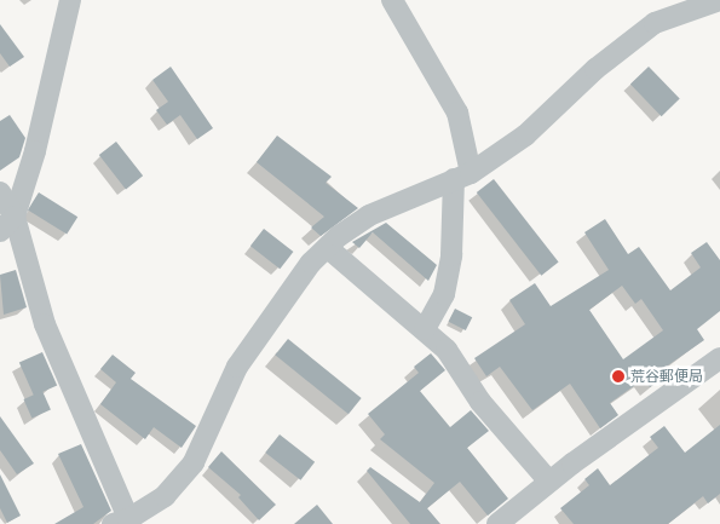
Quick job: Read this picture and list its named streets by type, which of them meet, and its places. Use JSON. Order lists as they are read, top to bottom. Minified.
{"places":["荒谷郵便局"]}
